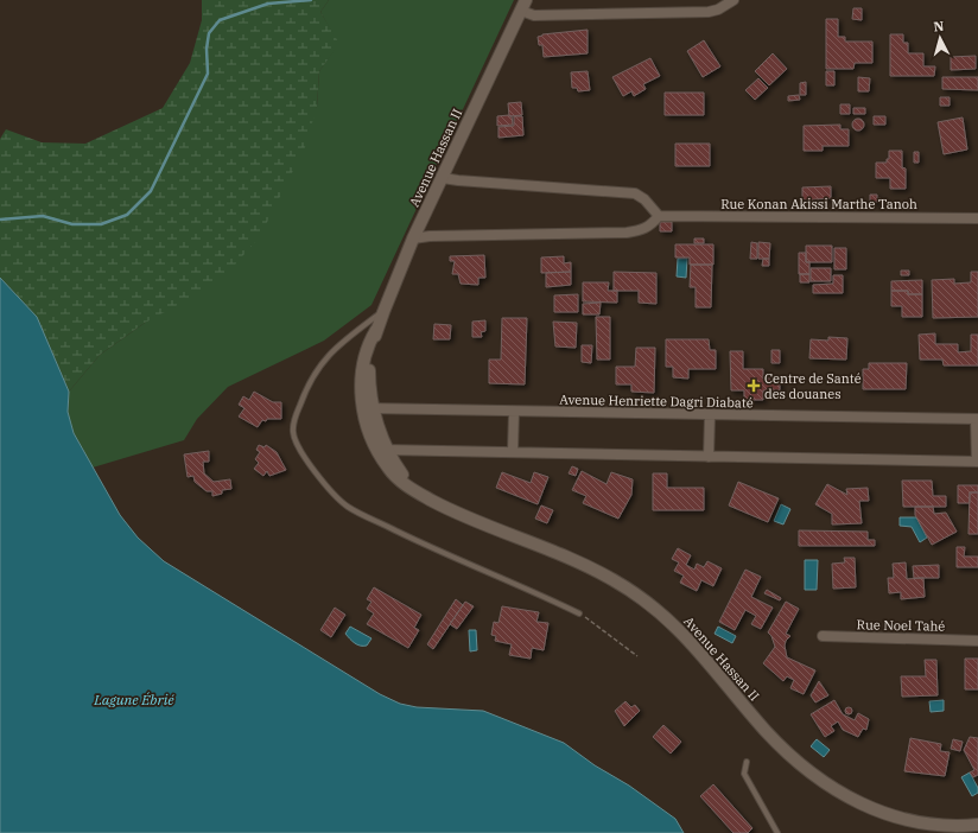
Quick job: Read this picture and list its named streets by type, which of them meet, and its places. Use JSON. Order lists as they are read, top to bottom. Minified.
{"streets":{"street":["Avenue Hassan II","Rue Konan Akissi Marthe Tanoh","Avenue Henriette Dagri Diabaté","Rue Noel Tahé"]},"crossings":[["Avenue Hassan II","Avenue Henriette Dagri Diabaté"]],"water":["Lagune Ébrié"],"places":{"health":["Centre de Santé des douanes"]},"north":"top"}
